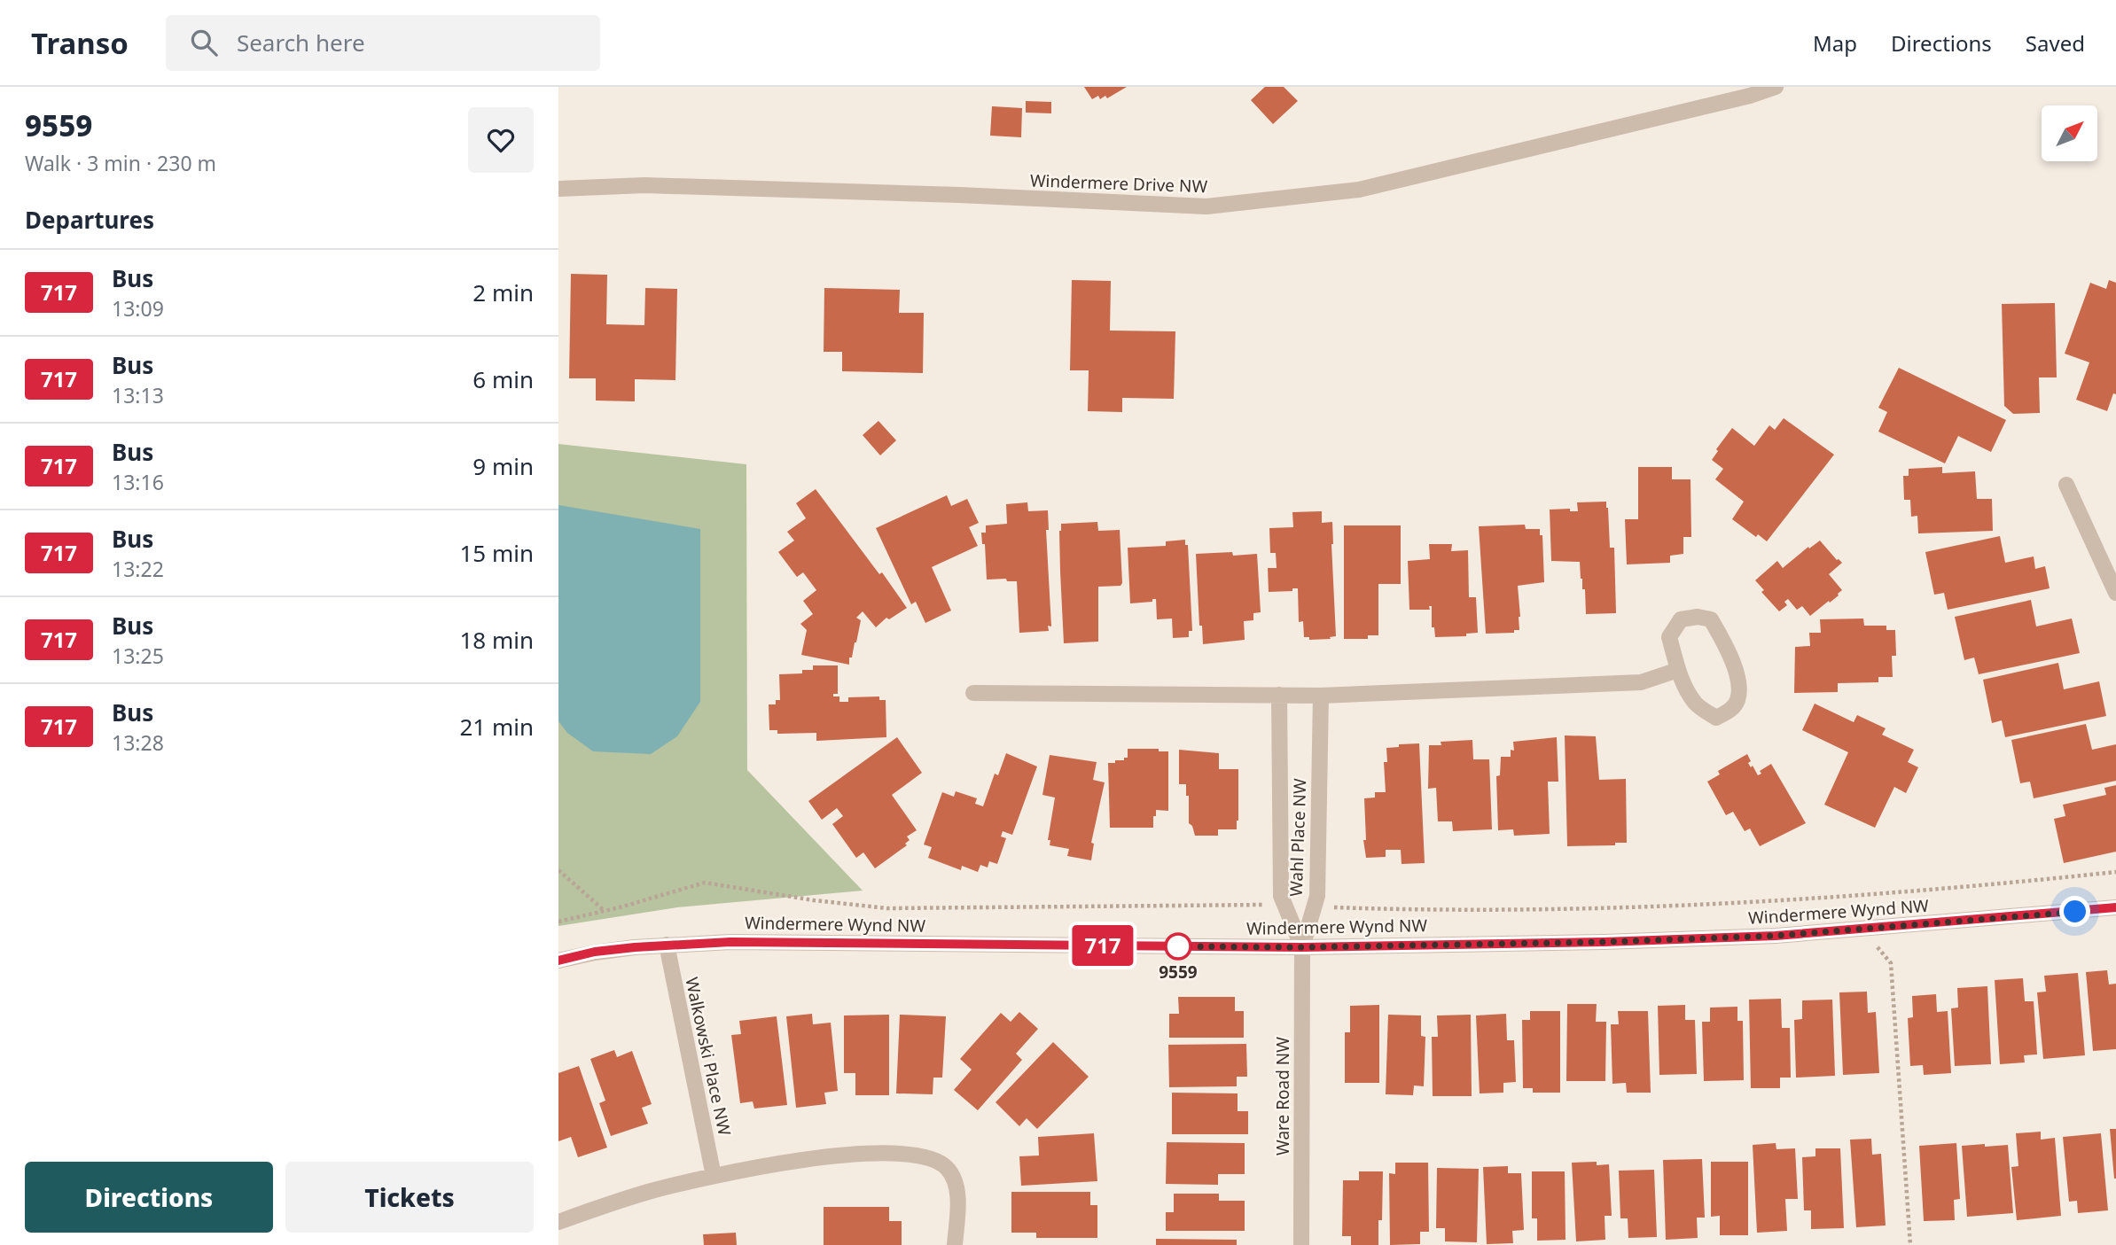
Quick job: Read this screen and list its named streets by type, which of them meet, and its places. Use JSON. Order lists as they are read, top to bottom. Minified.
{"streets":{"street":["Windermere Drive NW","Wahl Place NW","Windermere Wynd NW","Walkowski Place NW","Ware Road NW"]},"crossings":[["Wahl Place NW","Windermere Wynd NW"],["Wahl Place NW","Ware Road NW"],["Windermere Wynd NW","Walkowski Place NW"],["Windermere Wynd NW","Ware Road NW"]],"places":["9559"],"lines":["bus line 717"],"north":"top right","page":{"header":"Transo","search":"Search here","nav":["Map","Directions","Saved"],"heading":[["9559","Walk · 3 min · 230 m"],"Departures"],"on_map":"717","list":[{"mark":"717","name":"Bus","note":"13:09","value":"2 min"},{"mark":"717","name":"Bus","note":"13:13","value":"6 min"},{"mark":"717","name":"Bus","note":"13:16","value":"9 min"},{"mark":"717","name":"Bus","note":"13:22","value":"15 min"},{"mark":"717","name":"Bus","note":"13:25","value":"18 min"},{"mark":"717","name":"Bus","note":"13:28","value":"21 min"}],"buttons":["Directions","Tickets"]}}
